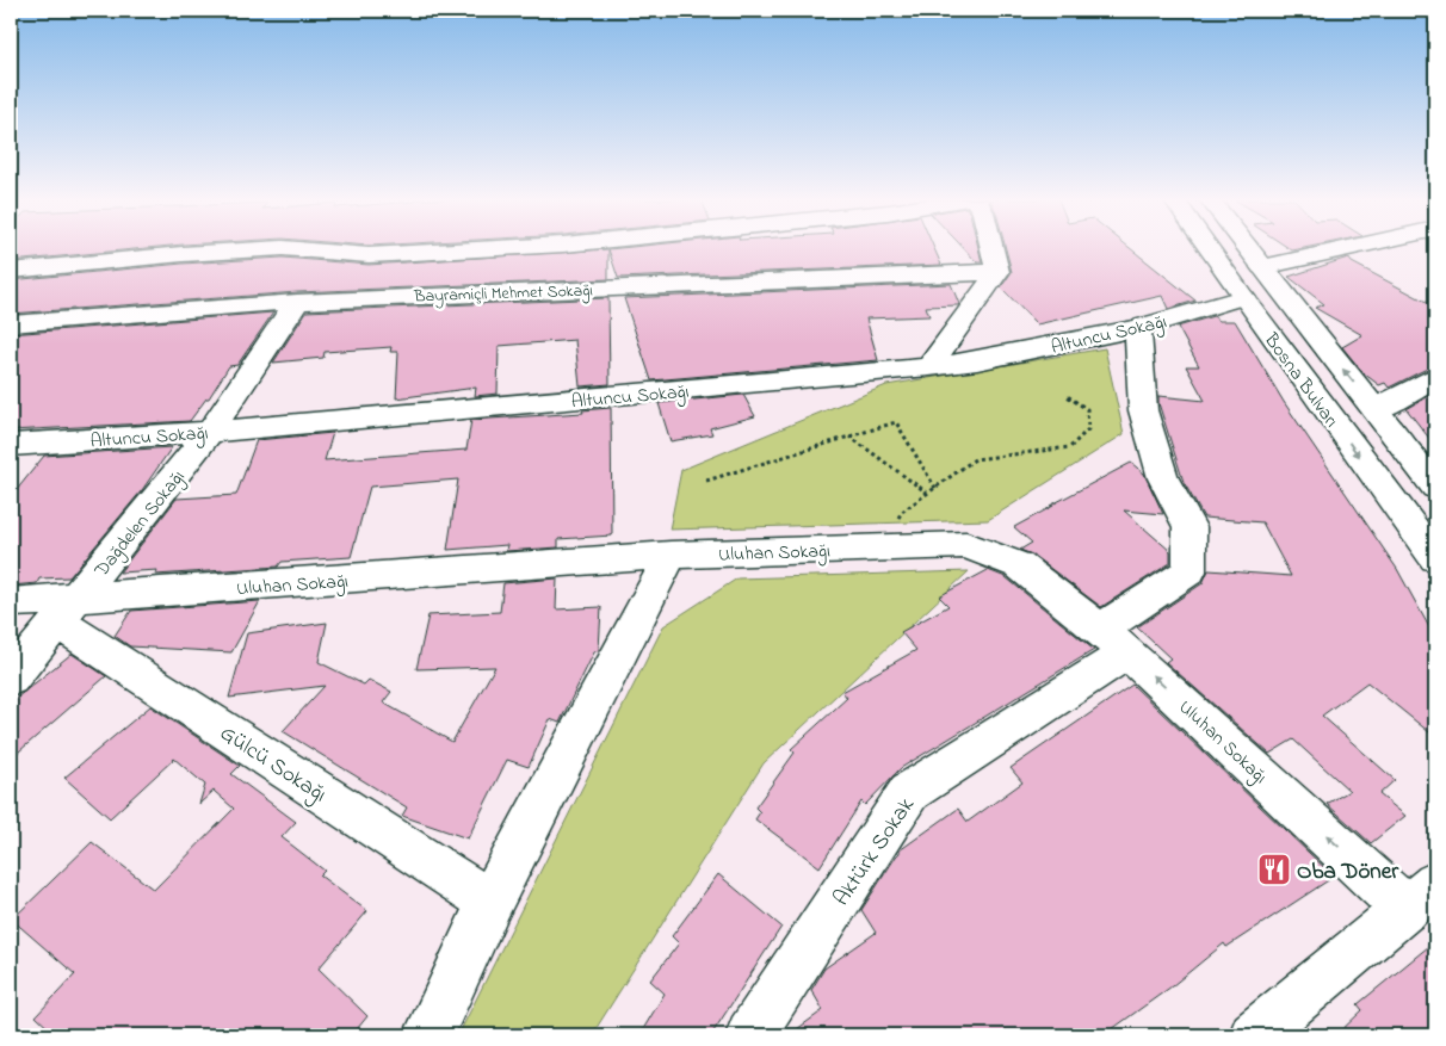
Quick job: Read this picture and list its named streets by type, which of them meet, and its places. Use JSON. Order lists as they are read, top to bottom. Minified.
{"streets":{"street":["Bayramiçli Mehmet Sokağı","Altuncu Sokağı","Bosna Bulvarı","Dağdelen Sokağı","Uluhan Sokağı","Gülcü Sokağı","Aktürk Sokak"]},"crossings":[["Bayramiçli Mehmet Sokağı","Dağdelen Sokağı"],["Altuncu Sokağı","Bosna Bulvarı"],["Altuncu Sokağı","Dağdelen Sokağı"],["Altuncu Sokağı","Aktürk Sokak"],["Dağdelen Sokağı","Uluhan Sokağı"],["Dağdelen Sokağı","Gülcü Sokağı"],["Uluhan Sokağı","Gülcü Sokağı"],["Uluhan Sokağı","Aktürk Sokak"]],"places":{"restaurant":["Oba Döner"]}}
